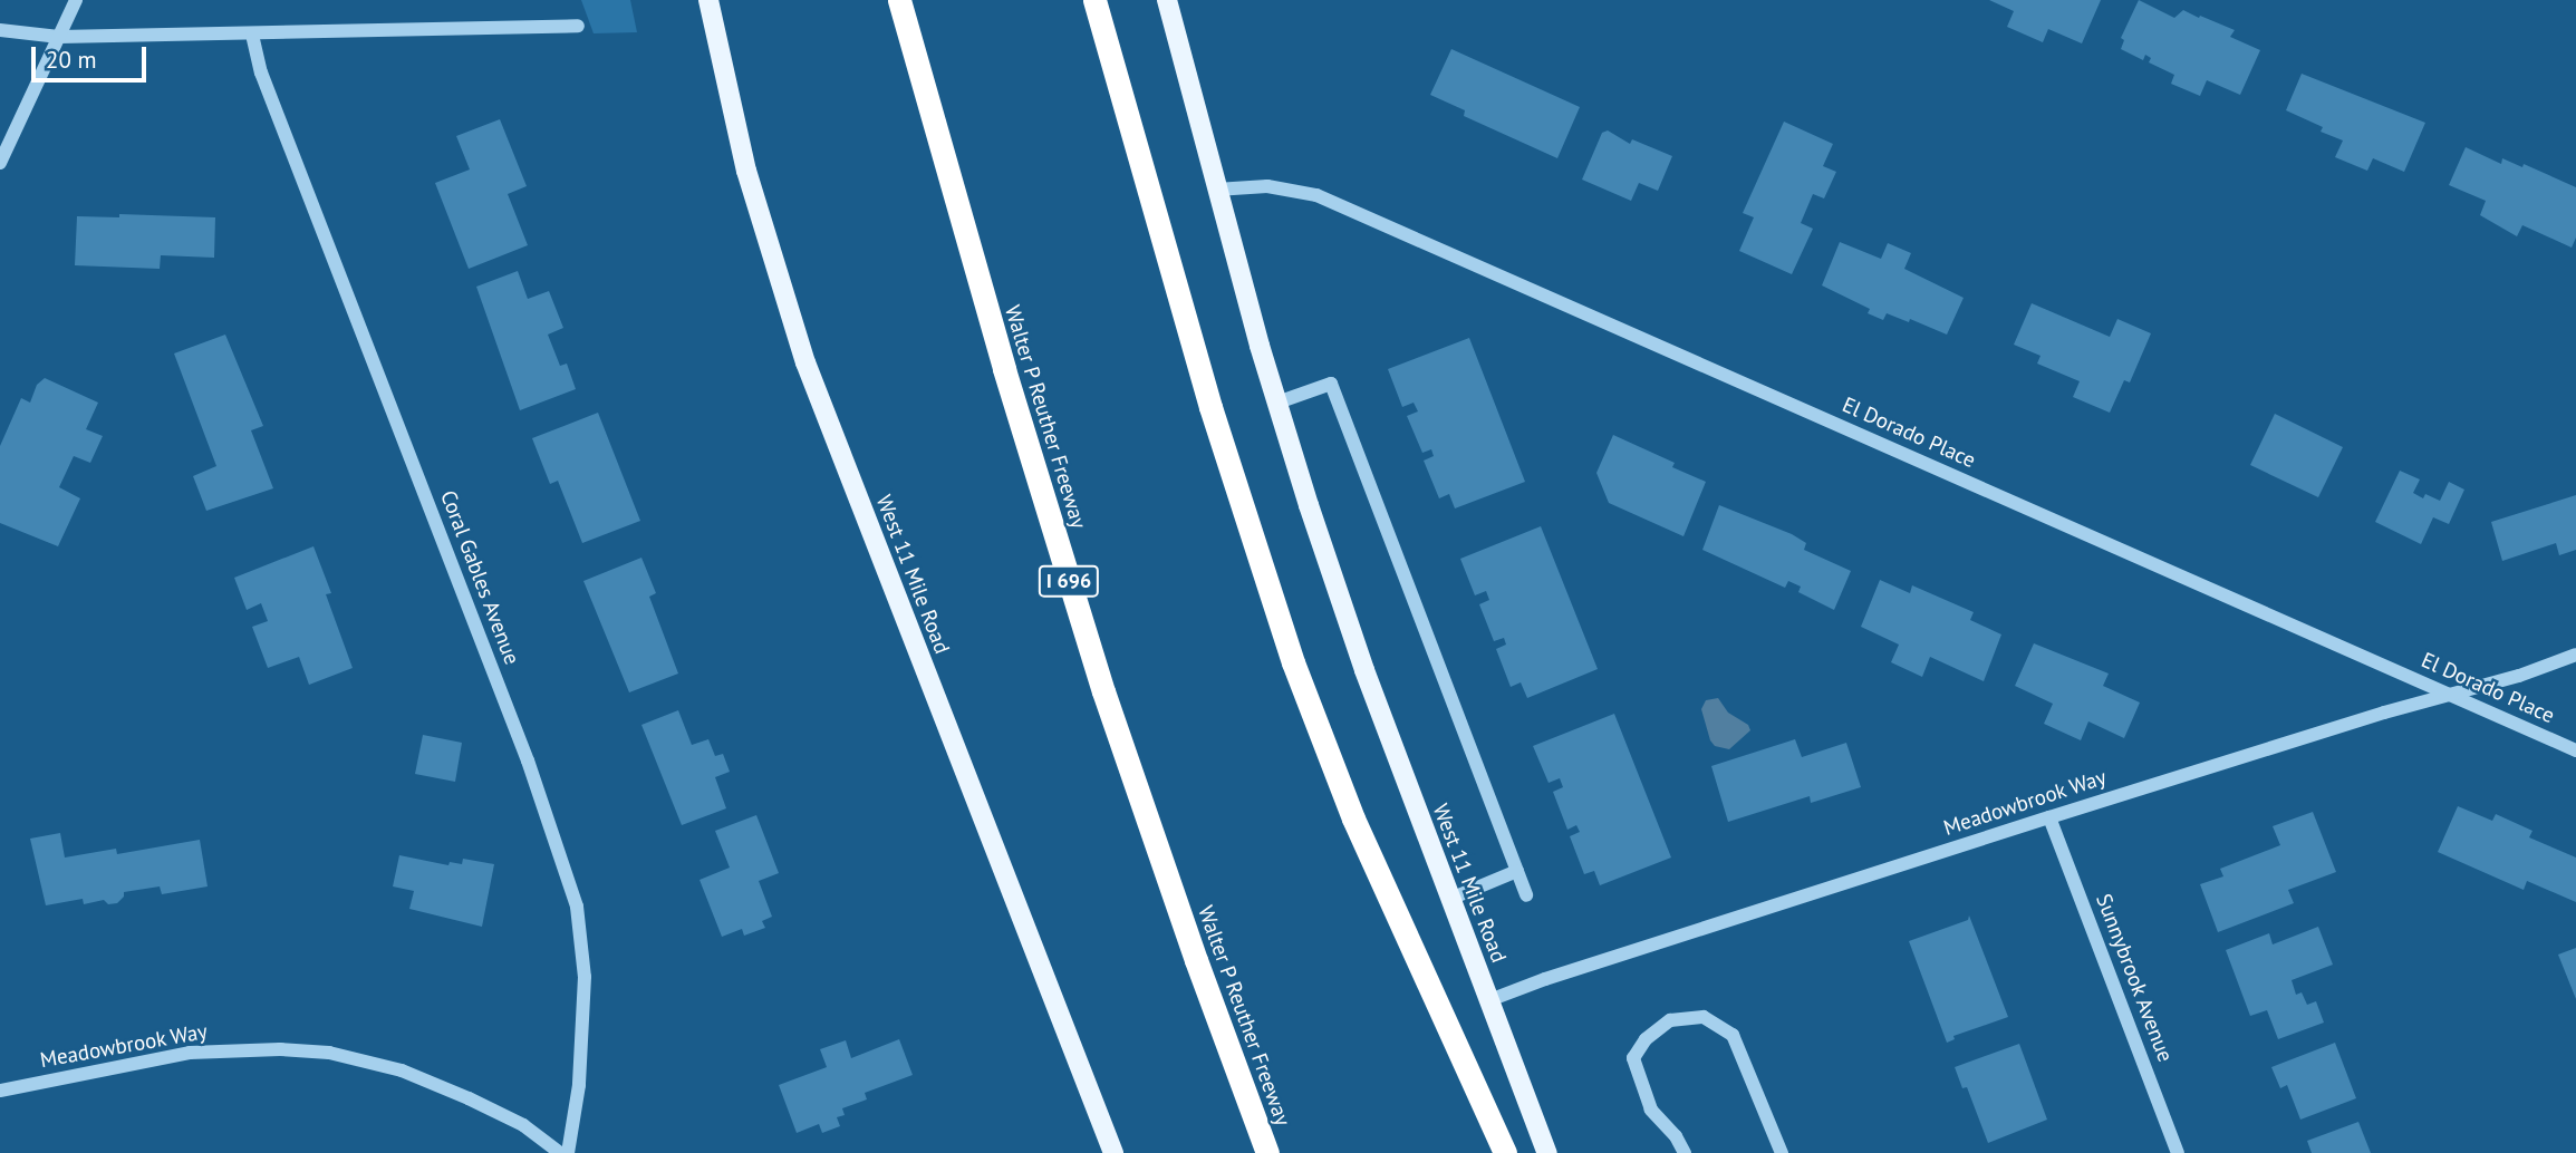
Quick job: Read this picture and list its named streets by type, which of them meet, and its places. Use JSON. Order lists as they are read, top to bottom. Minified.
{"streets":{"highway":["Walter P Reuther Freeway","I 696"],"main road":["West 11 Mile Road"],"street":["El Dorado Place","Coral Gables Avenue","Meadowbrook Way","Sunnybrook Avenue"]},"crossings":[["El Dorado Place","West 11 Mile Road"],["El Dorado Place","Meadowbrook Way"],["West 11 Mile Road","Meadowbrook Way"],["Meadowbrook Way","Sunnybrook Avenue"]],"scale_bar":"20 m"}
